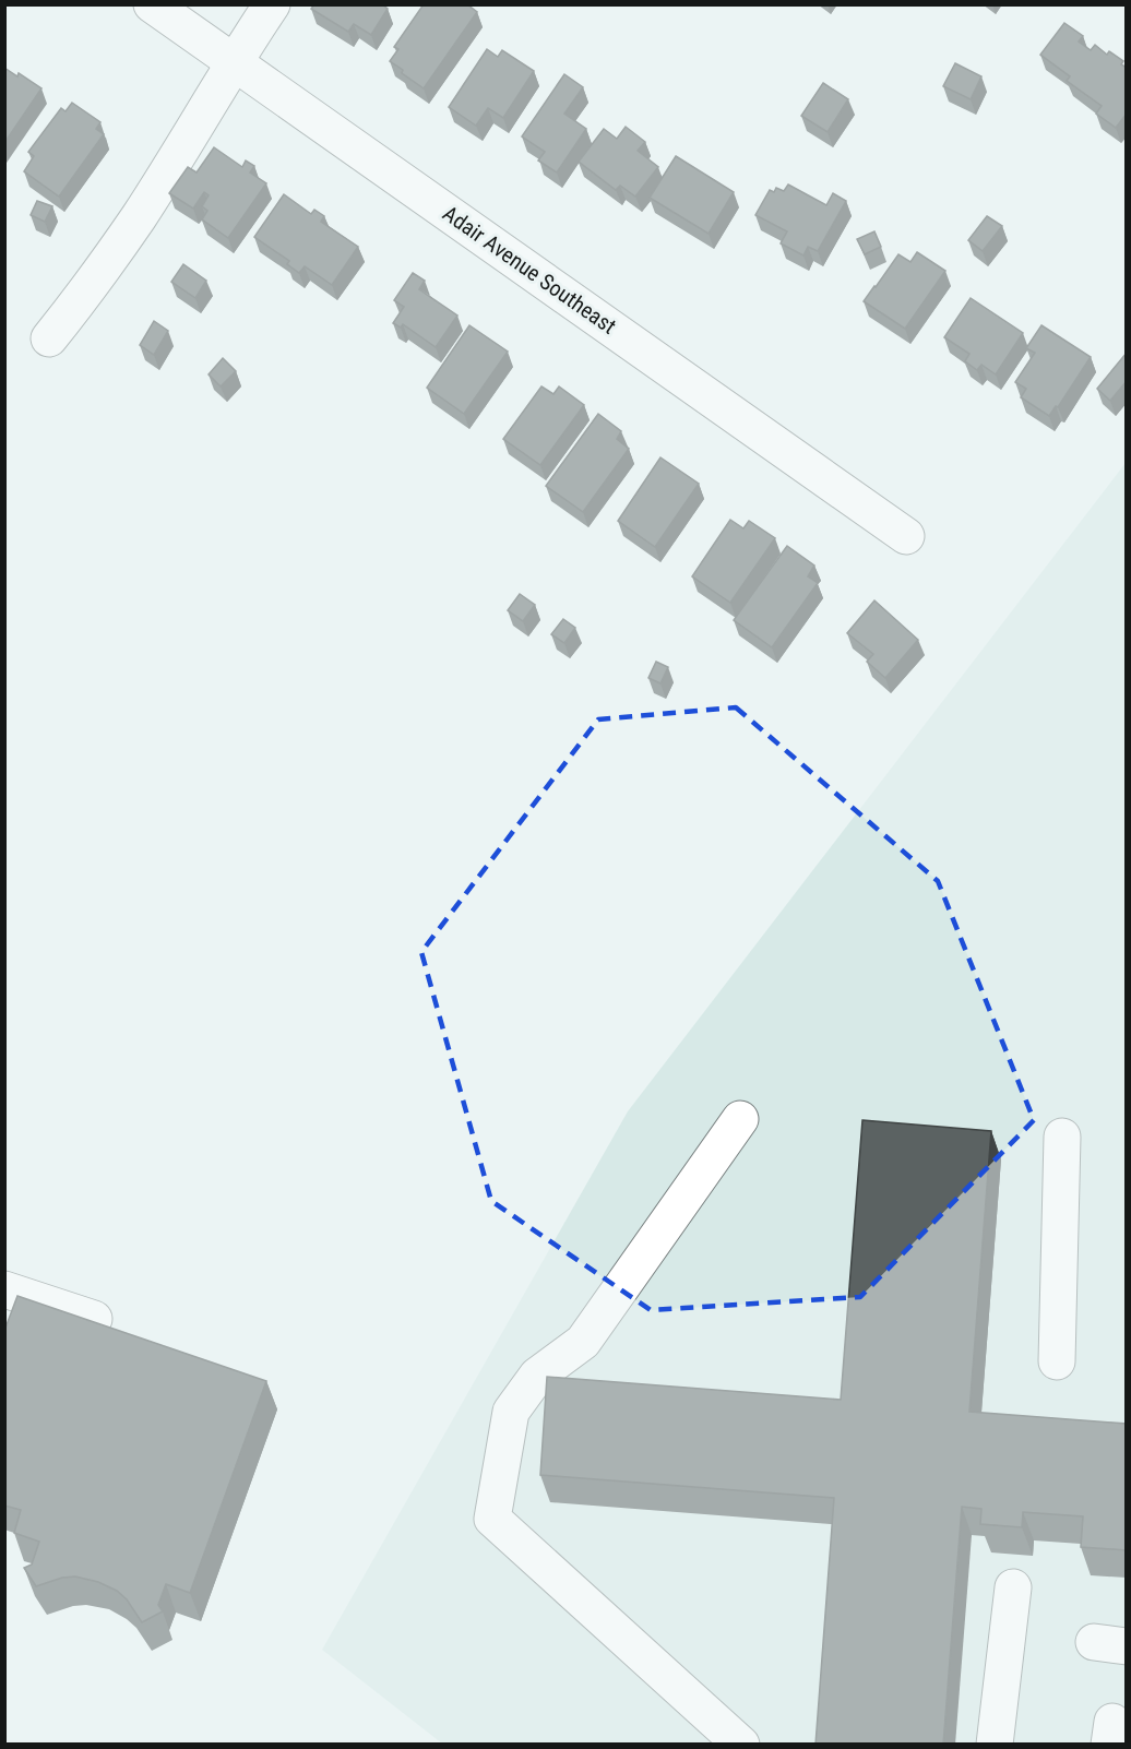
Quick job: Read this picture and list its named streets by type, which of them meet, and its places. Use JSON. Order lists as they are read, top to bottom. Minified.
{"streets":{"street":["Adair Avenue Southeast"]}}
